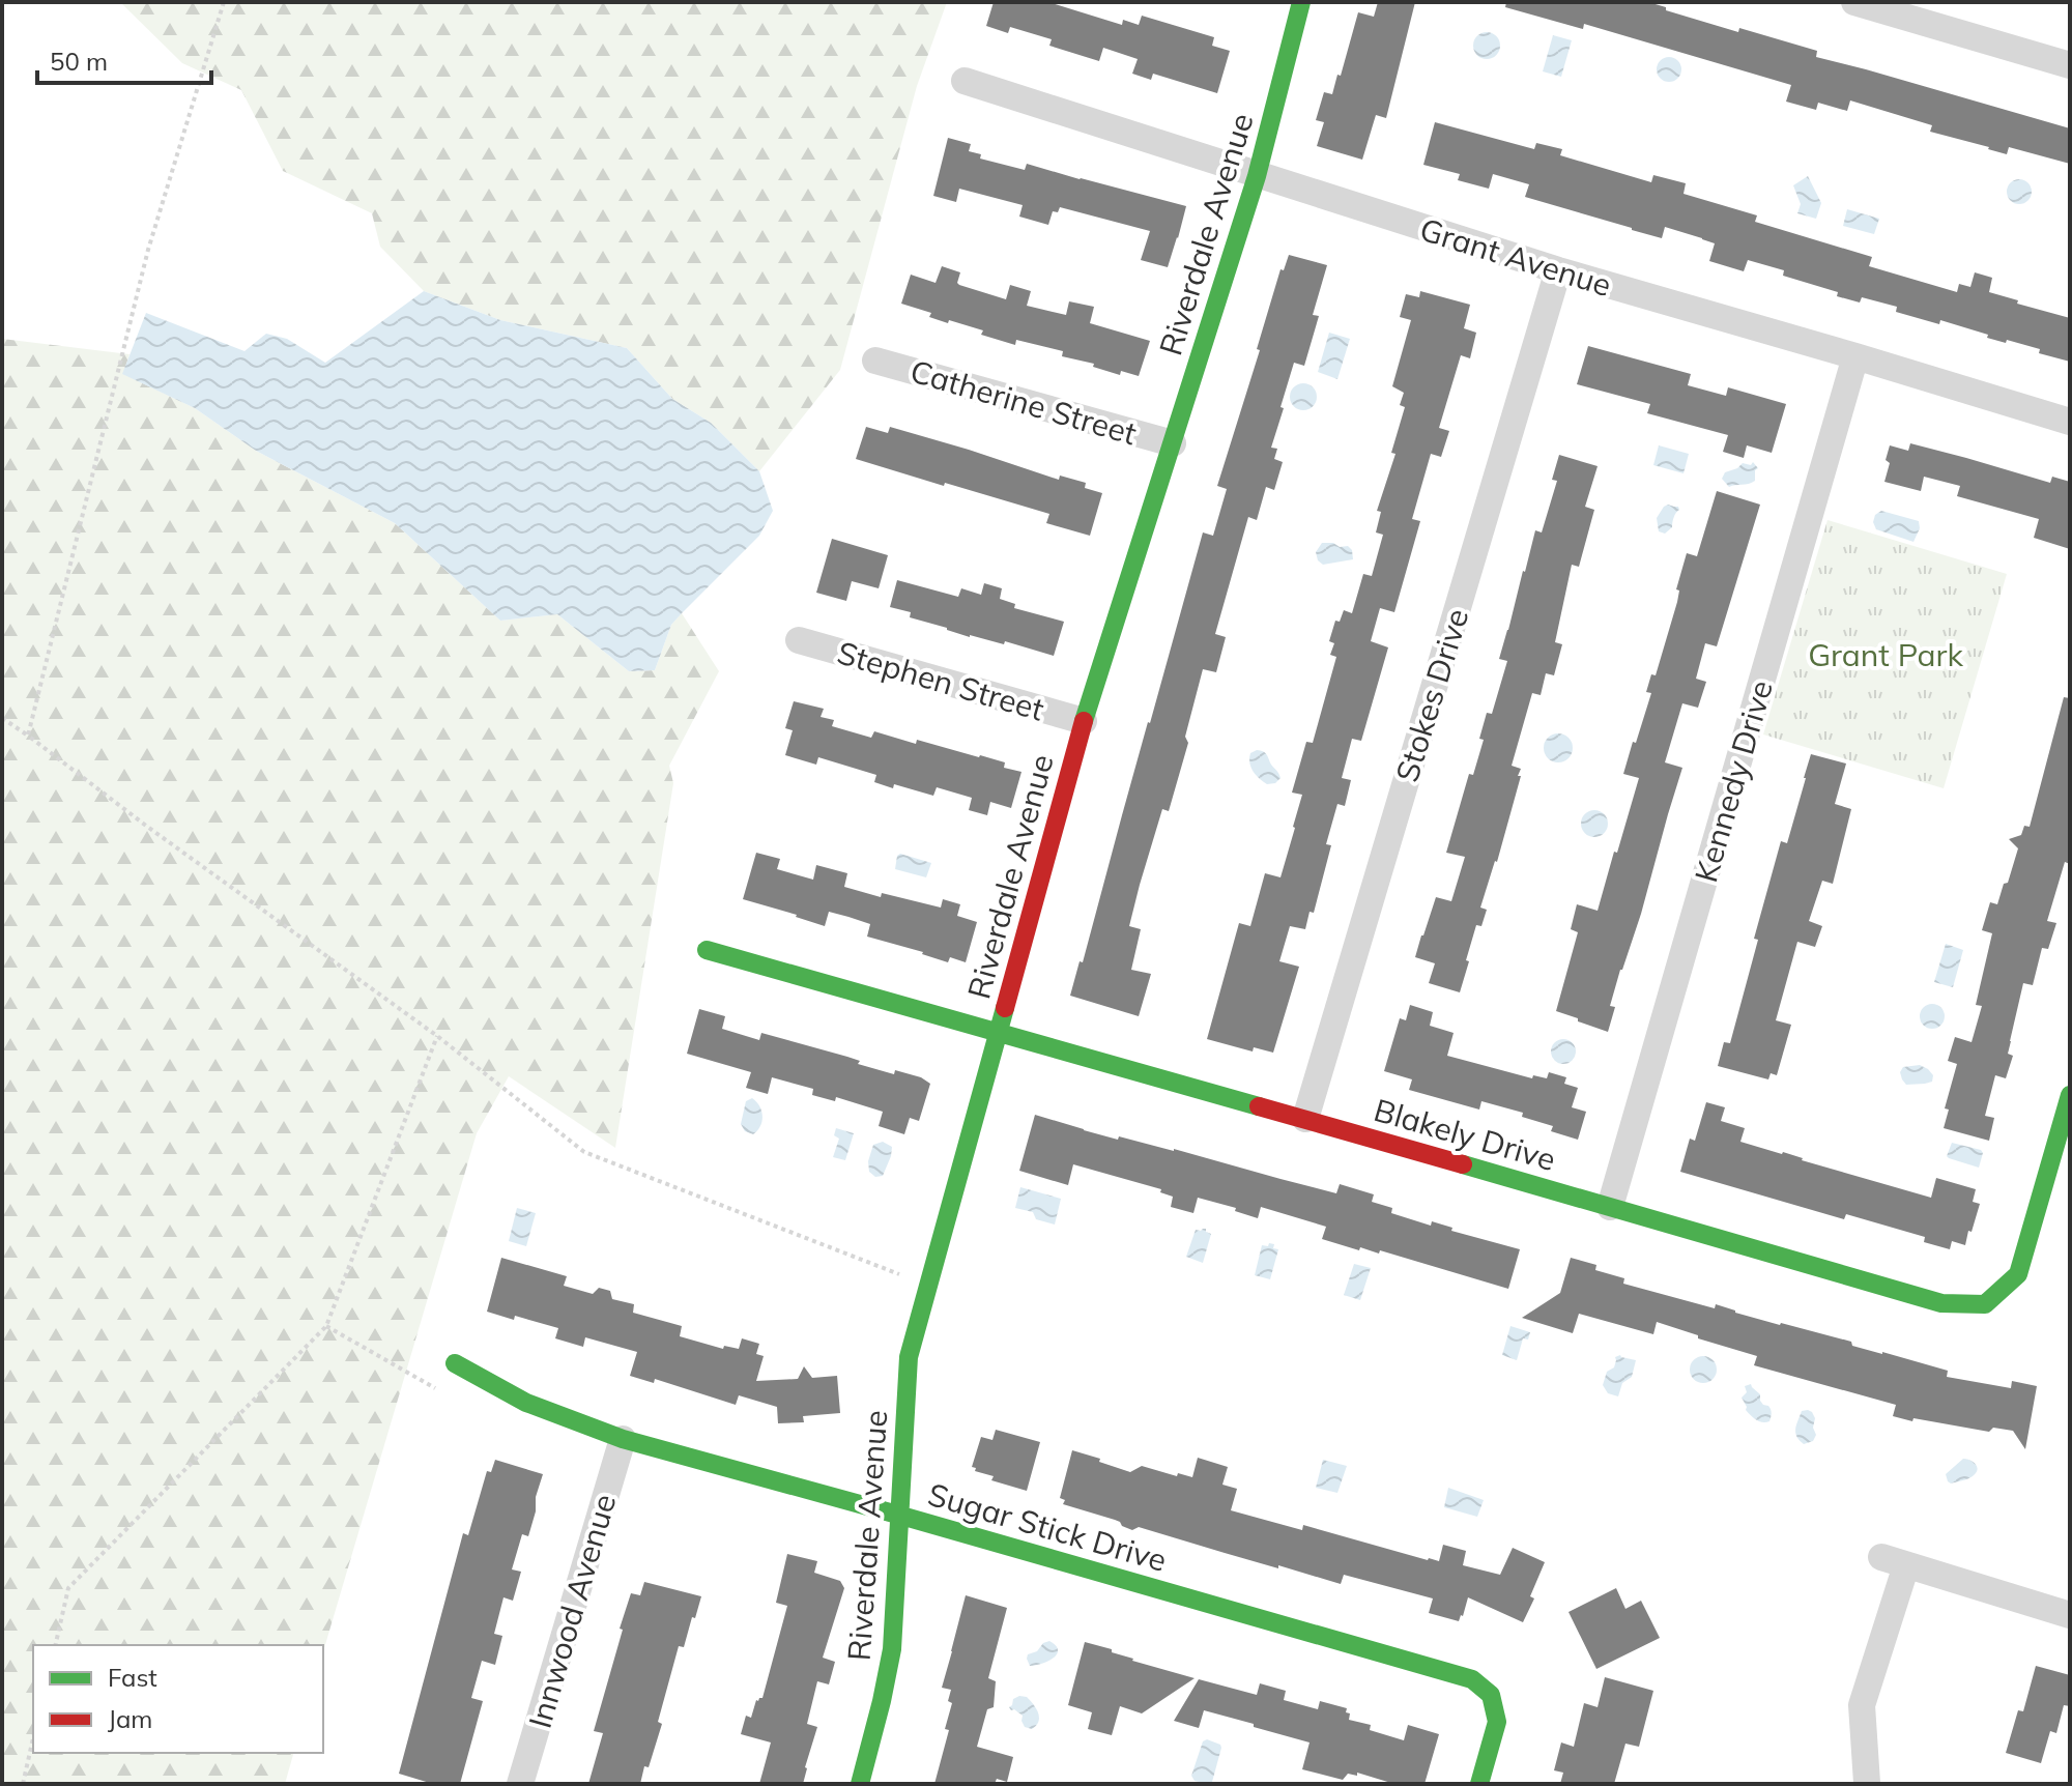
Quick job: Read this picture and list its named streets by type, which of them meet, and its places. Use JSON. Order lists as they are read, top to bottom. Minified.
{"streets":{"street":["Riverdale Avenue","Grant Avenue","Catherine Street","Stephen Street","Stokes Drive","Kennedy Drive","Blakely Drive","Sugar Stick Drive","Innwood Avenue"]},"crossings":[["Riverdale Avenue","Grant Avenue"],["Riverdale Avenue","Catherine Street"],["Riverdale Avenue","Stephen Street"],["Riverdale Avenue","Blakely Drive"],["Riverdale Avenue","Sugar Stick Drive"],["Grant Avenue","Stokes Drive"],["Grant Avenue","Kennedy Drive"],["Stokes Drive","Blakely Drive"],["Kennedy Drive","Blakely Drive"],["Sugar Stick Drive","Innwood Avenue"]],"parks":["Grant Park"],"legend":["Fast","Jam"],"scale_bar":"50 m"}
